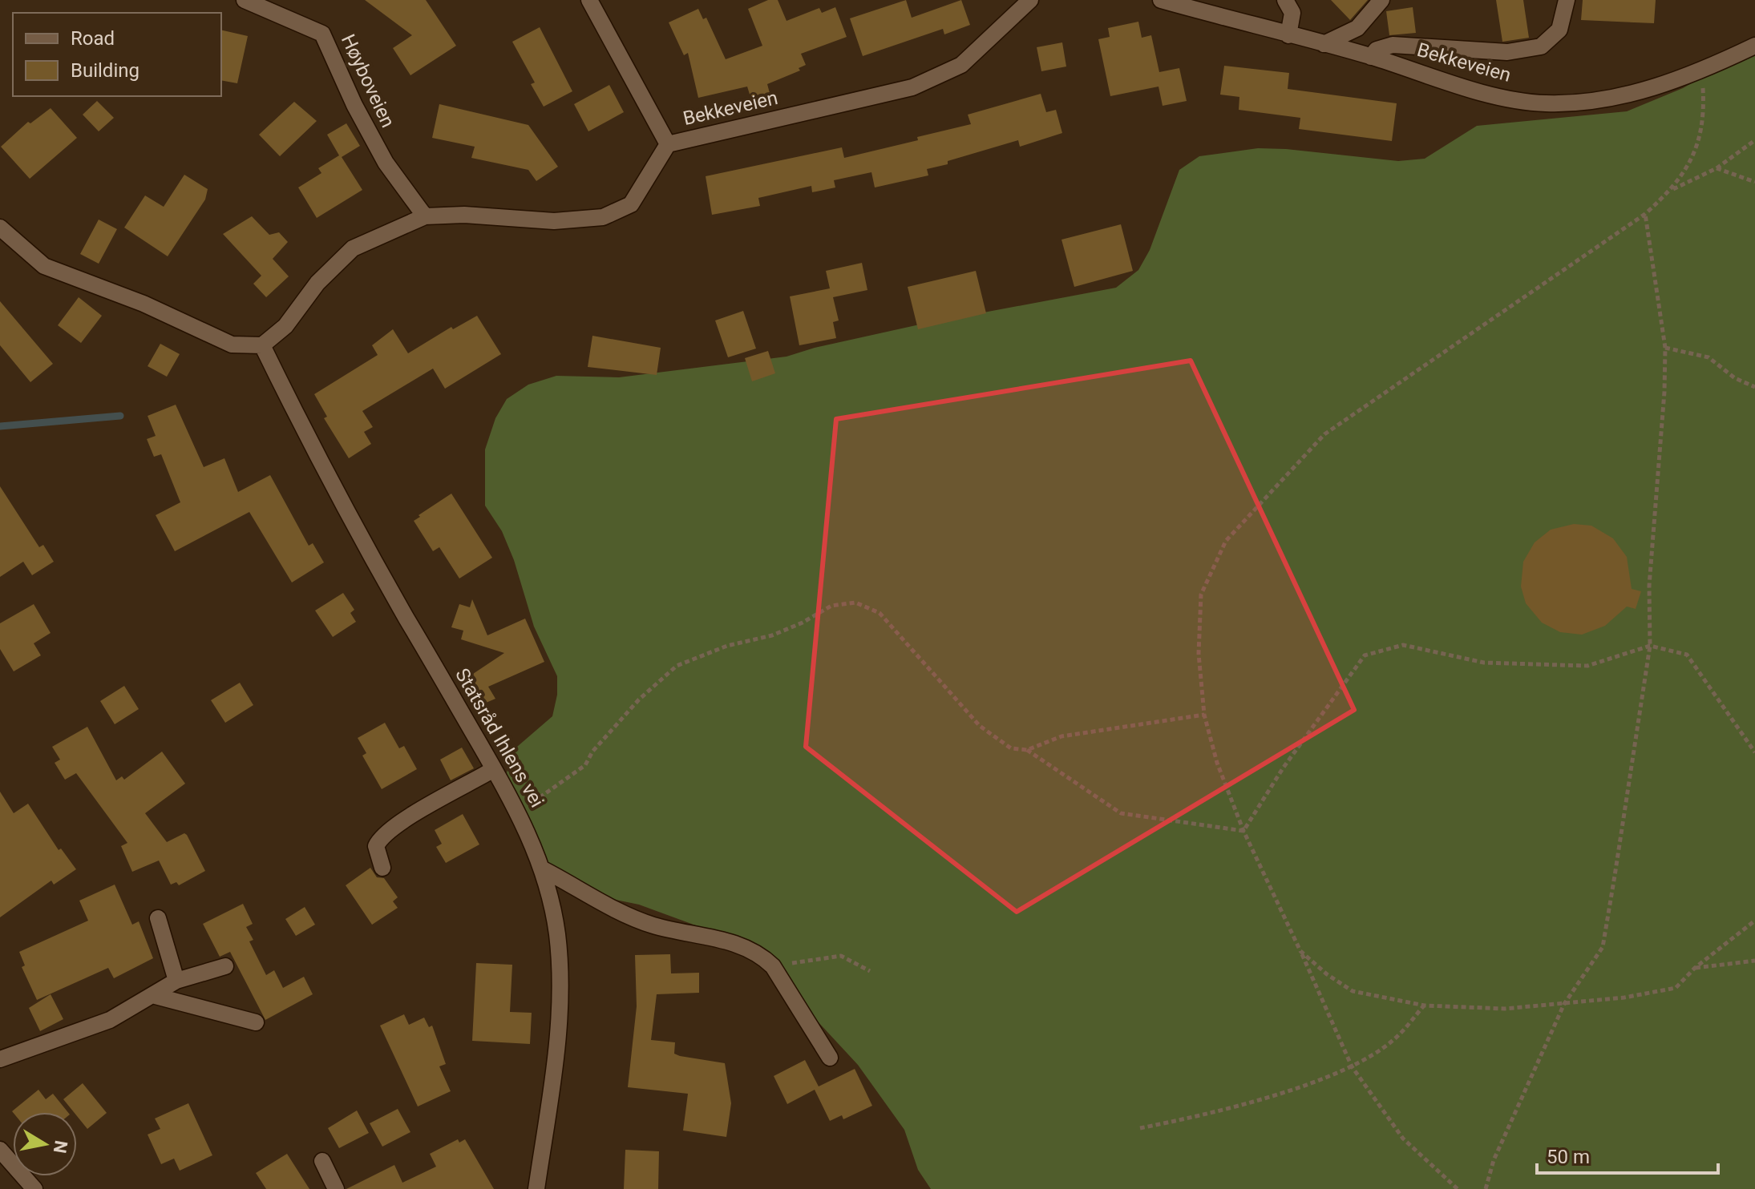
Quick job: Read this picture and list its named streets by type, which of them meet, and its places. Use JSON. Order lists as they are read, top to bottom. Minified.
{"streets":{"street":["Bekkeveien","Høyboveien","Statsråd Ihlens vei"]},"crossings":[["Bekkeveien","Høyboveien"],["Bekkeveien","Statsråd Ihlens vei"]],"legend":["Road","Building"],"scale_bar":"50 m","north":"right"}
